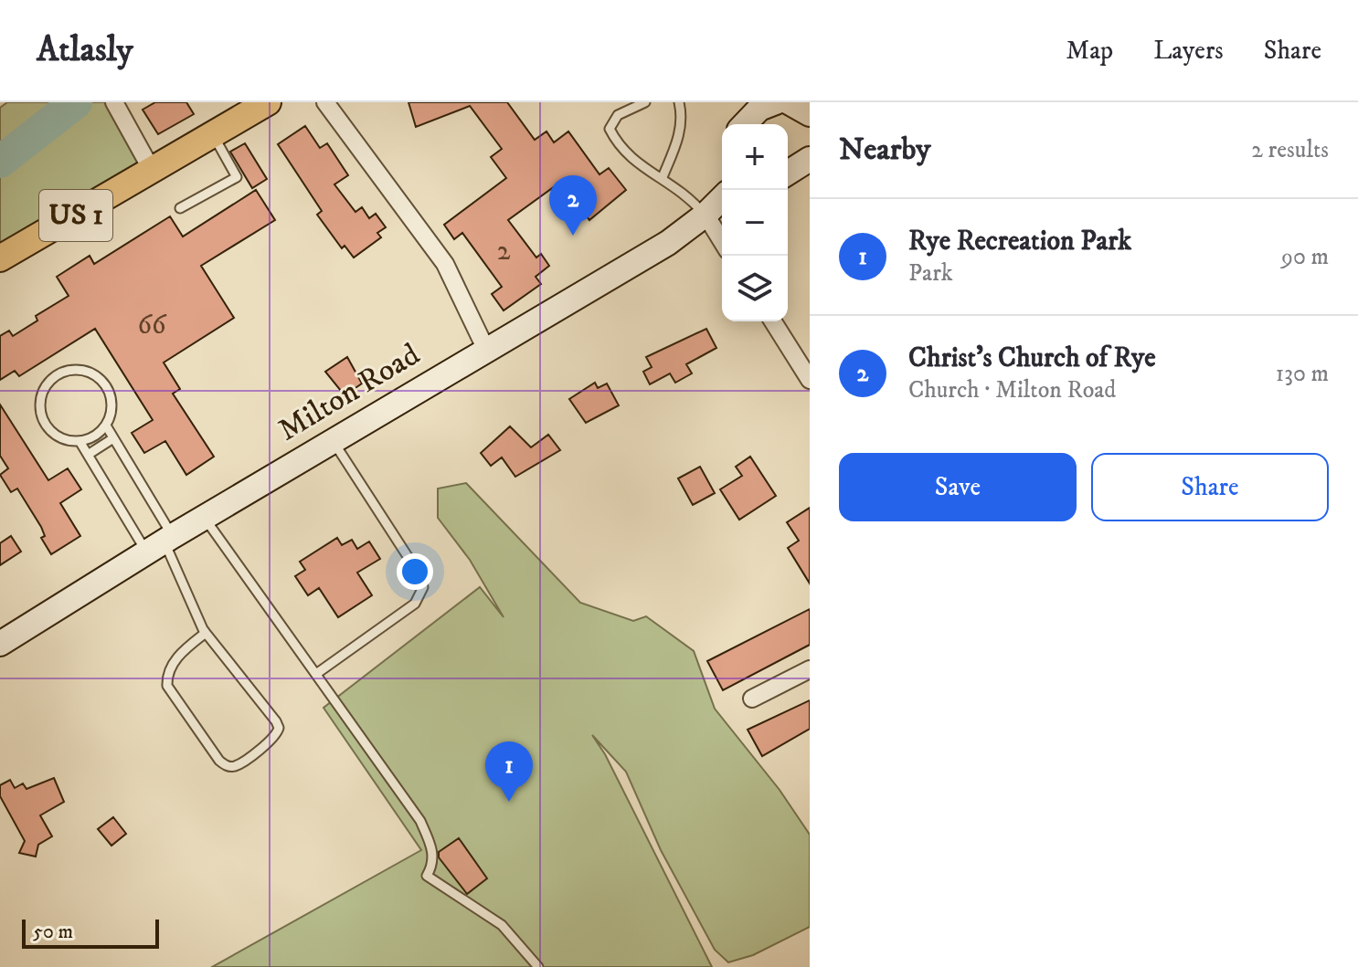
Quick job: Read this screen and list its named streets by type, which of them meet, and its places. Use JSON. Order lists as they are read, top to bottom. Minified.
{"streets":{"main road":["US 1"],"street":["Milton Road"]},"house_numbers":["2","66"],"scale_bar":"50 m","page":{"header":"Atlasly","nav":["Map","Layers","Share"],"heading":["Nearby","2 results"],"map_buttons":["+","−"],"pins":["2","1"],"list":[{"mark":"1","name":"Rye Recreation Park","note":"Park","value":"90 m"},{"mark":"2","name":"Christ's Church of Rye","note":"Church · Milton Road","value":"130 m"}],"buttons":["Save","Share"],"scale":"50 m"}}
